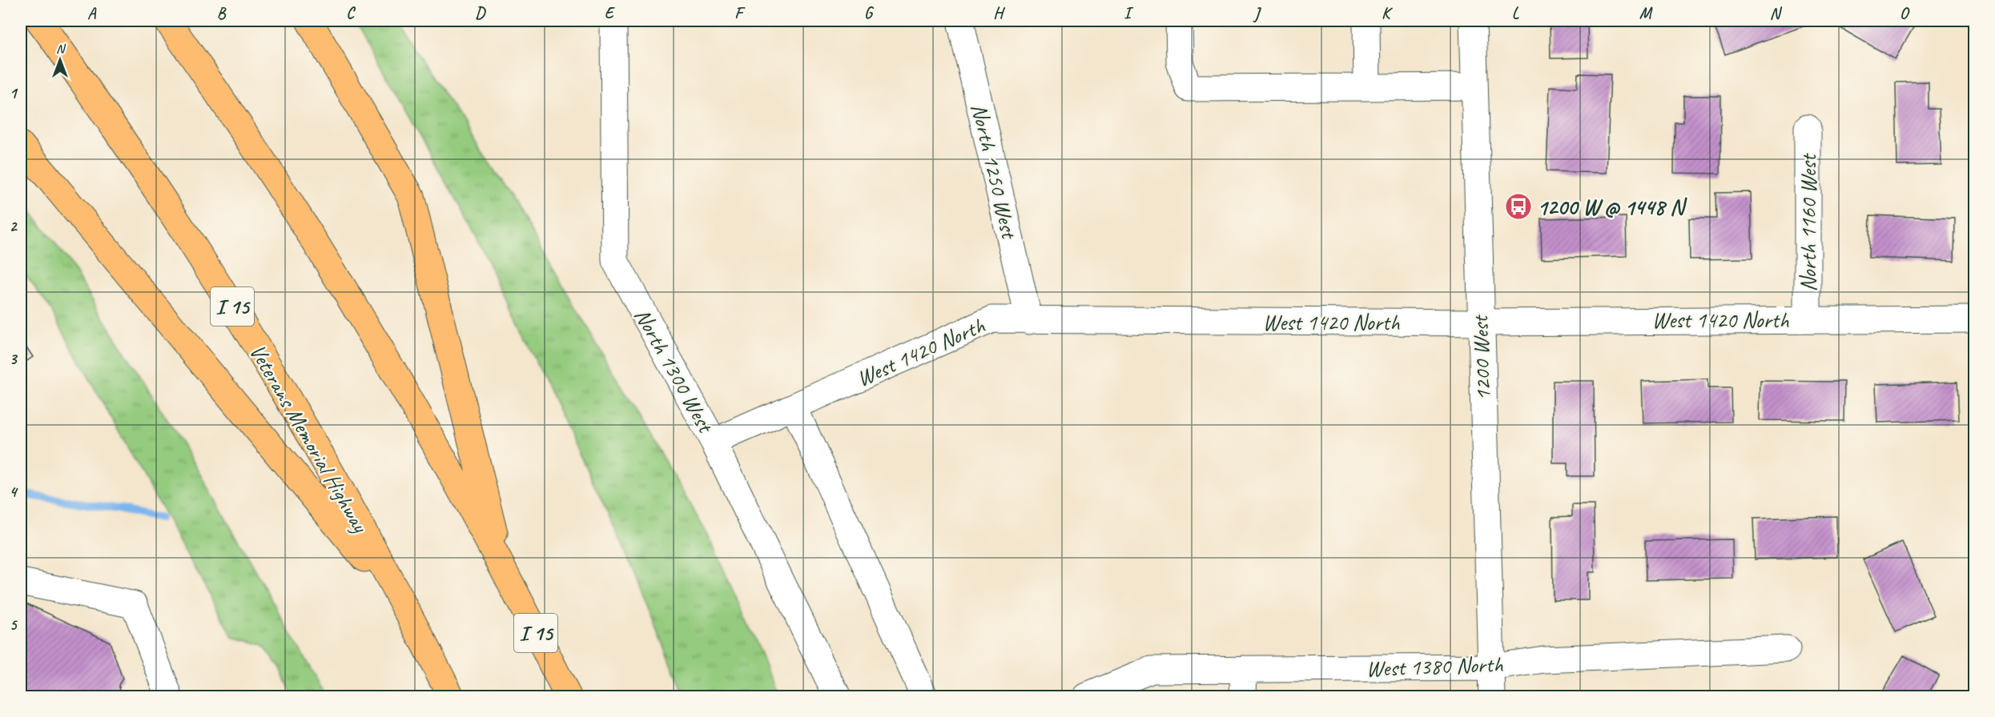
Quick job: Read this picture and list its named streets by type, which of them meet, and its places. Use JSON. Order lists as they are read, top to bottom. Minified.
{"streets":{"highway":["I 15","Veterans Memorial Highway"],"street":["North 1250 West","North 1160 West","West 1420 North","1200 West","North 1300 West","West 1380 North"]},"crossings":[["North 1250 West","West 1420 North"],["North 1160 West","West 1420 North"],["West 1420 North","1200 West"],["West 1420 North","North 1300 West"],["1200 West","West 1380 North"]],"places":{"bus stop":["1200 W @ 1448 N"]},"north":"top","grid":{"columns":["A","B","C","D","E","F","G","H","I","J","K","L","M","N","O"],"rows":["1","2","3","4","5"]}}
